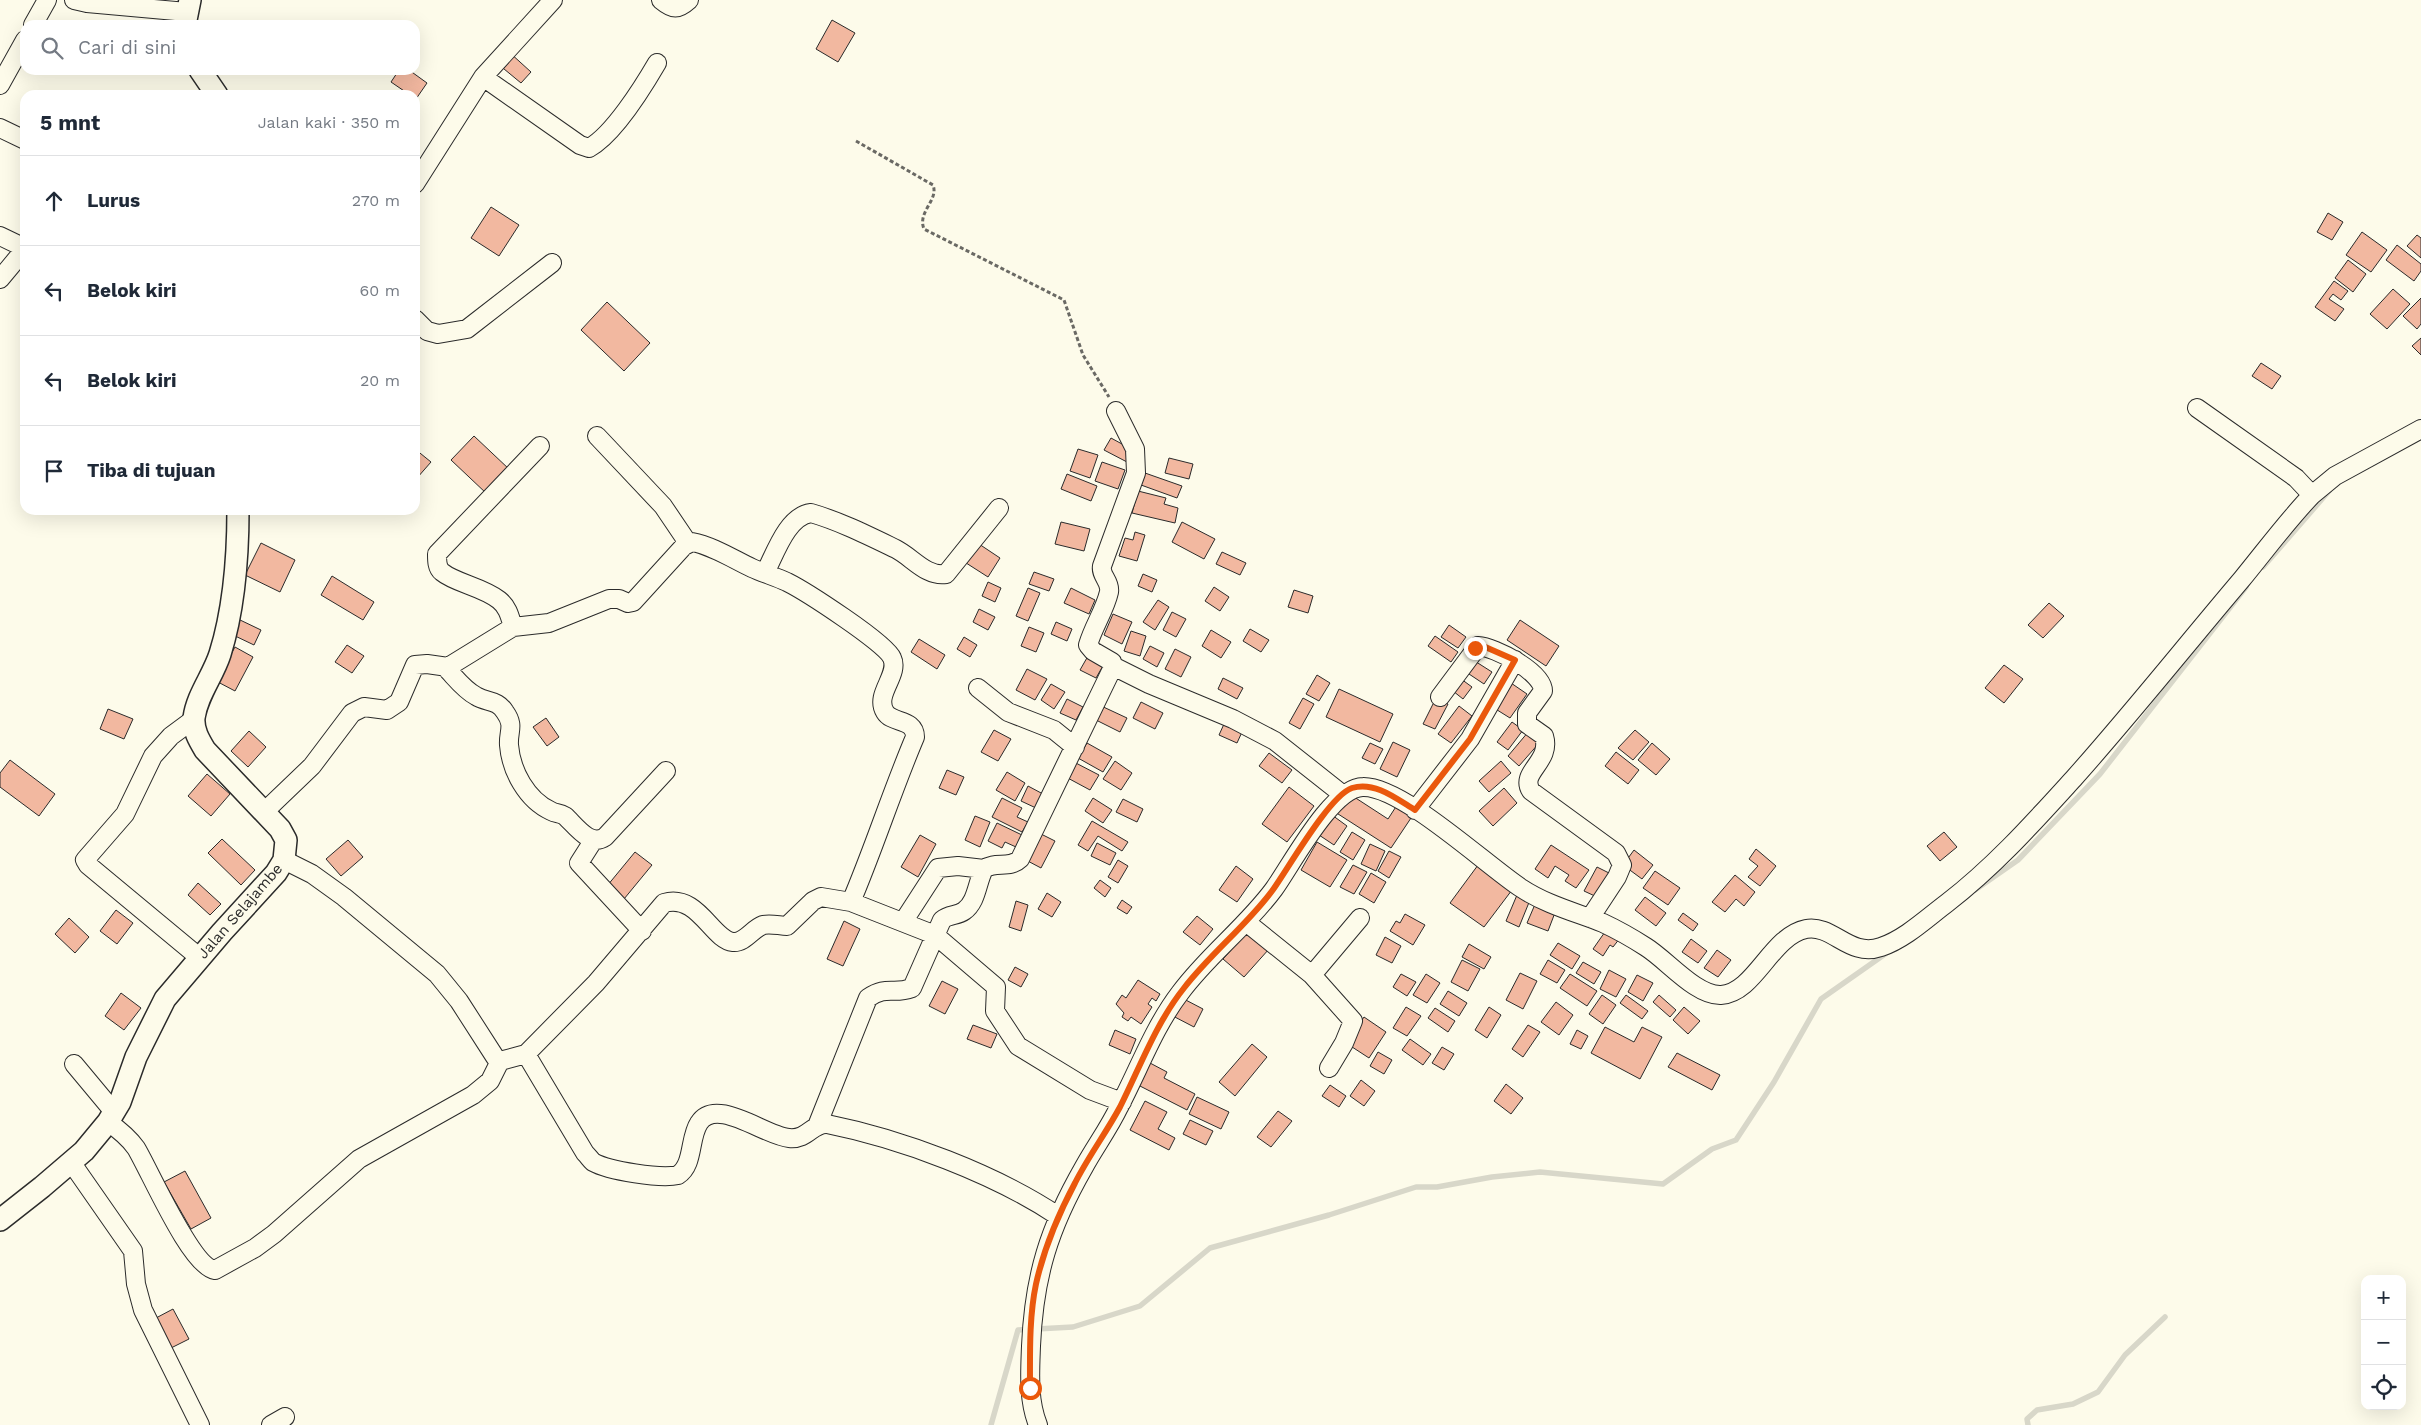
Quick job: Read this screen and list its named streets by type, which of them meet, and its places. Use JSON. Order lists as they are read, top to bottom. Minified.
{"streets":{"street":["Jalan Selajambe"]},"page":{"search":"Cari di sini","heading":["5 mnt","Jalan kaki · 350 m"],"list":[["Lurus","270 m"],["Belok kiri","60 m"],["Belok kiri","20 m"],"Tiba di tujuan"],"map_buttons":["+","−"]}}
